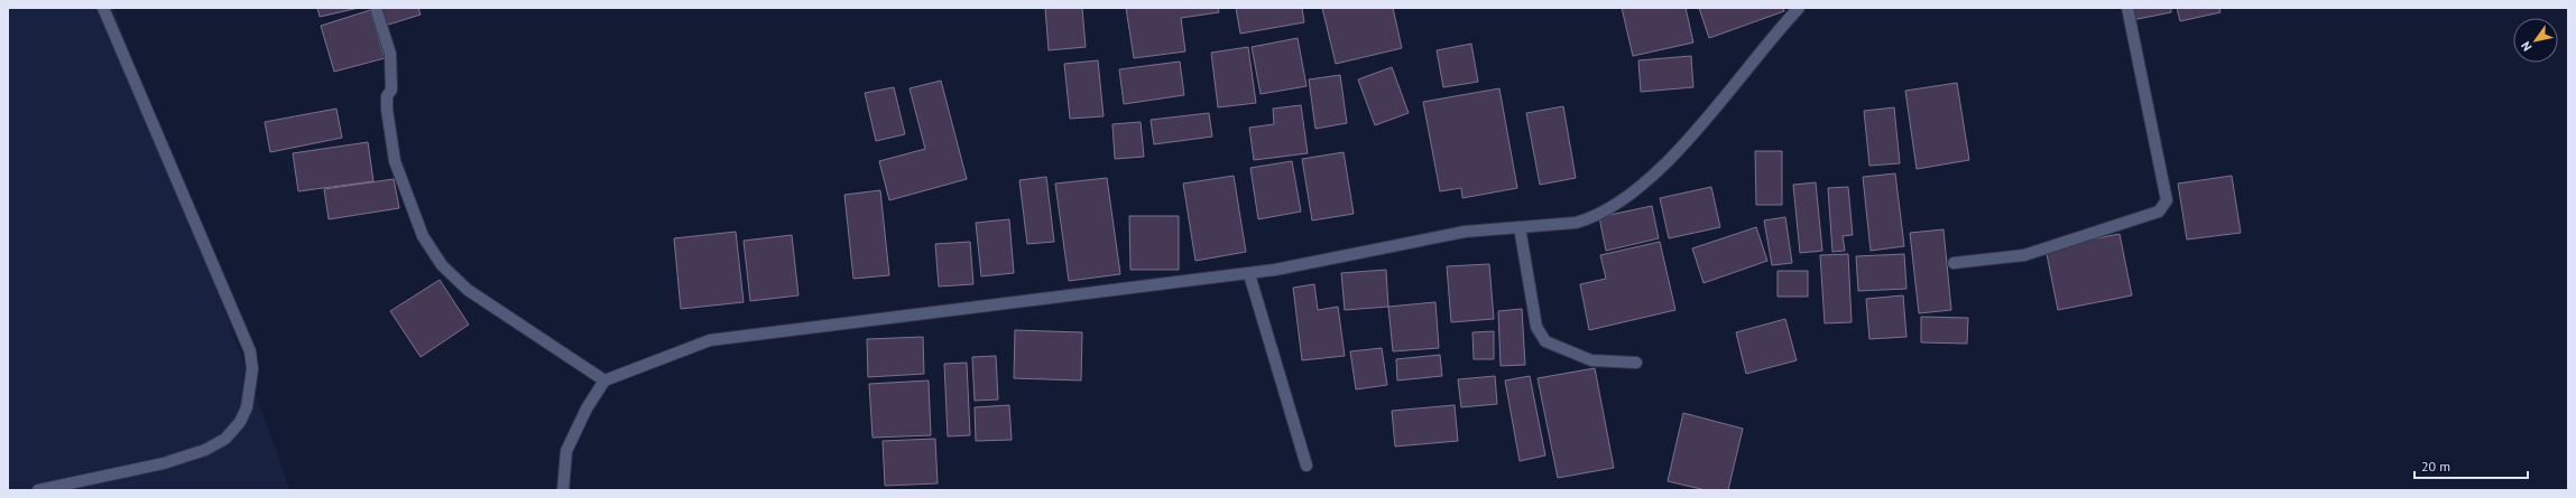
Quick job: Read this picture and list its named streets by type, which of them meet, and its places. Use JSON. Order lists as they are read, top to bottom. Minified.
{"scale_bar":"20 m","north":"bottom left"}
